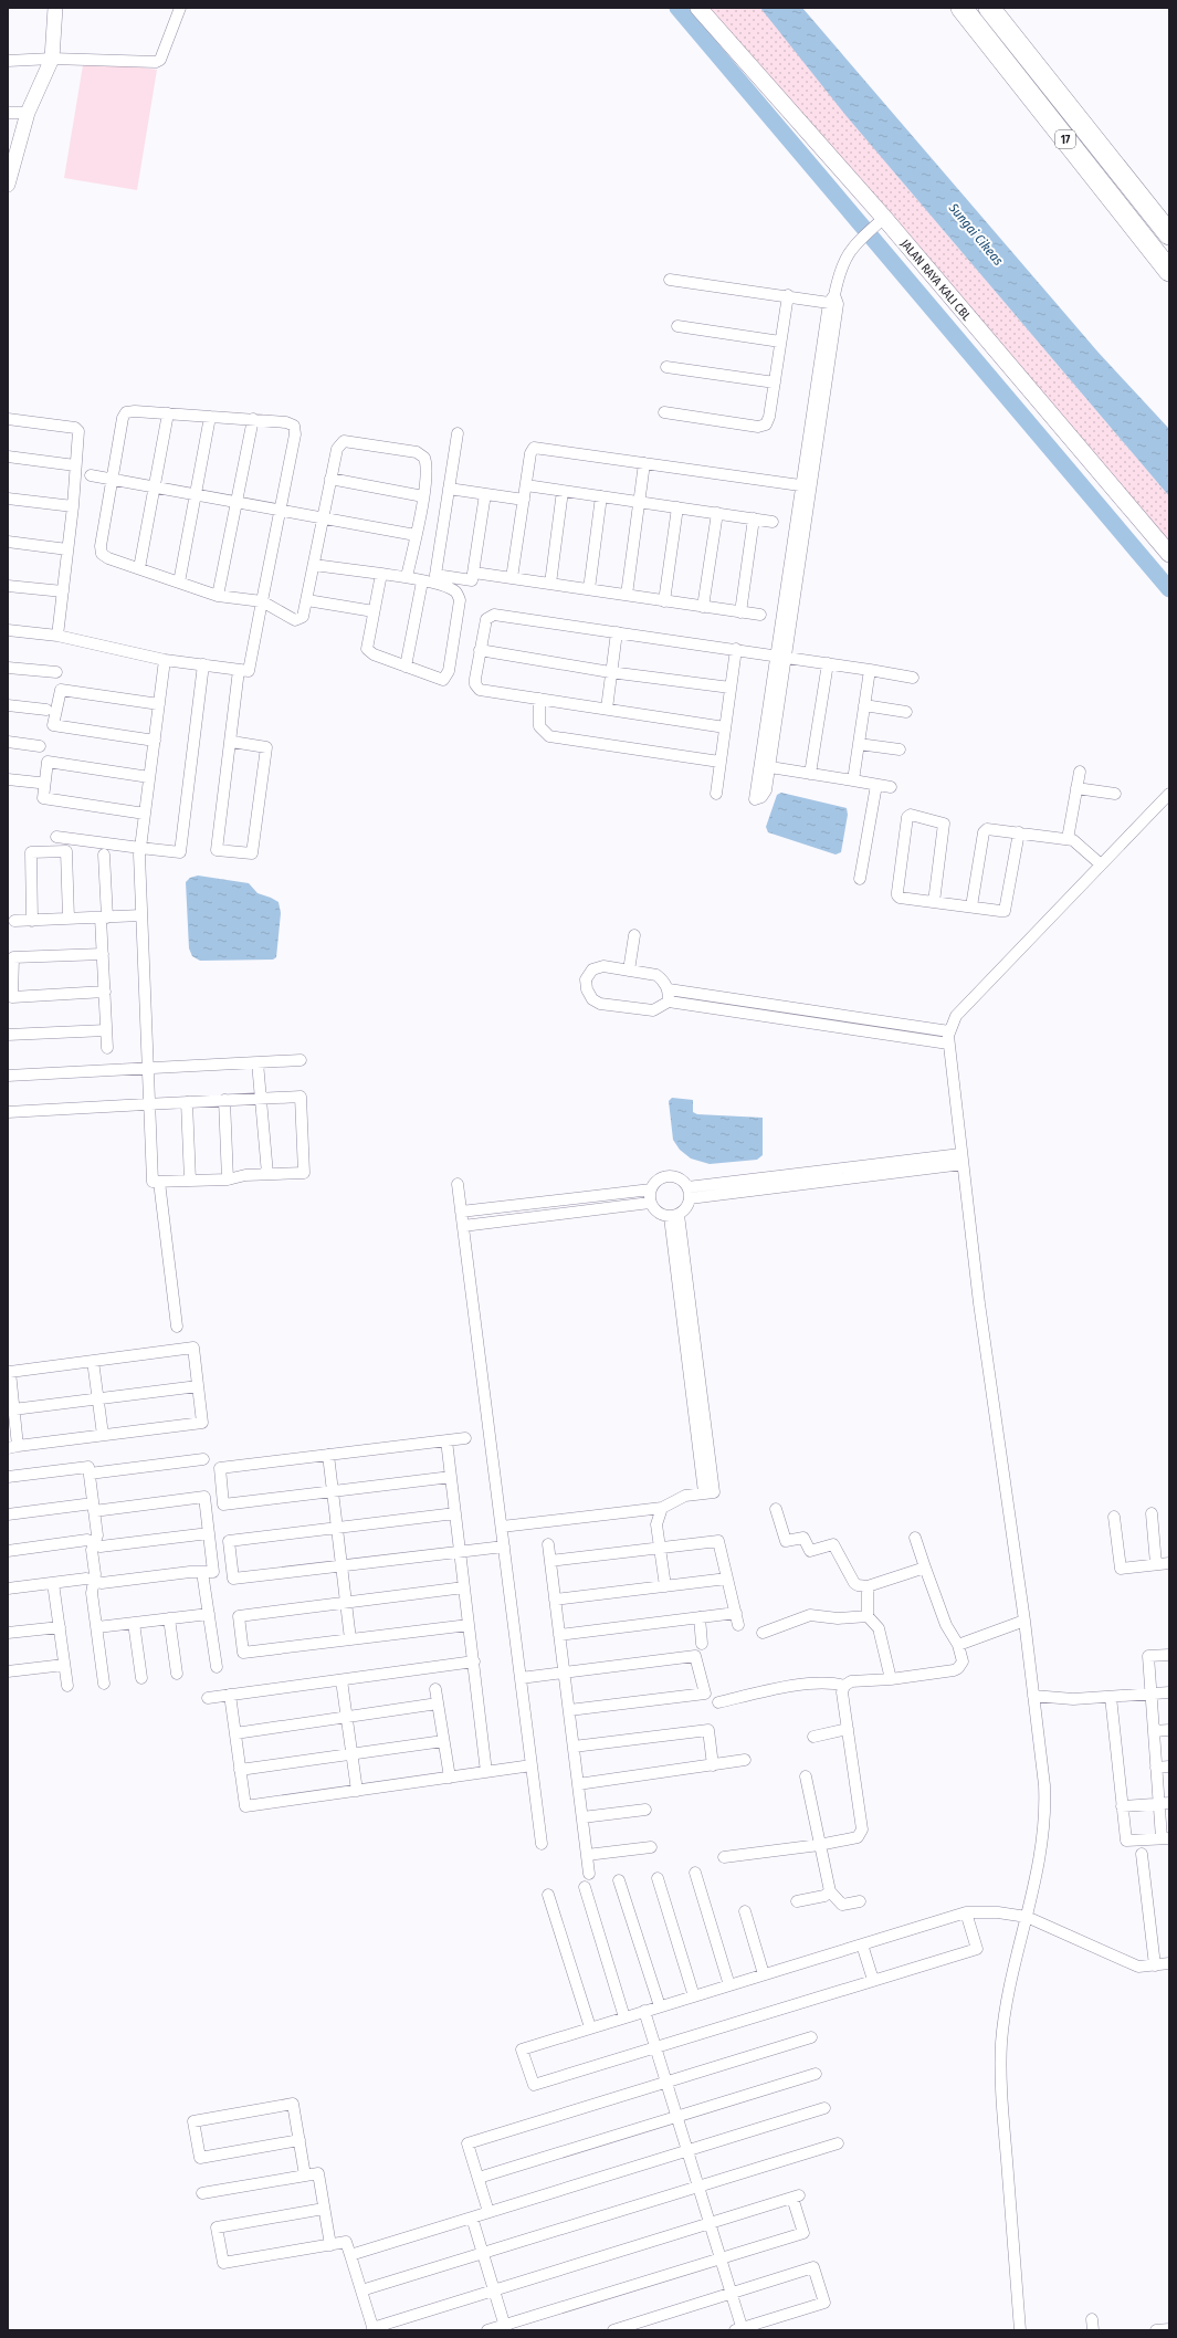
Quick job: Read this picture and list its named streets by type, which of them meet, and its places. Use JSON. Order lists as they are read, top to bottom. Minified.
{"streets":{"highway":["17"],"main road":["JALAN RAYA KALI CBL"]},"water":["Sungai Cikeas"]}
